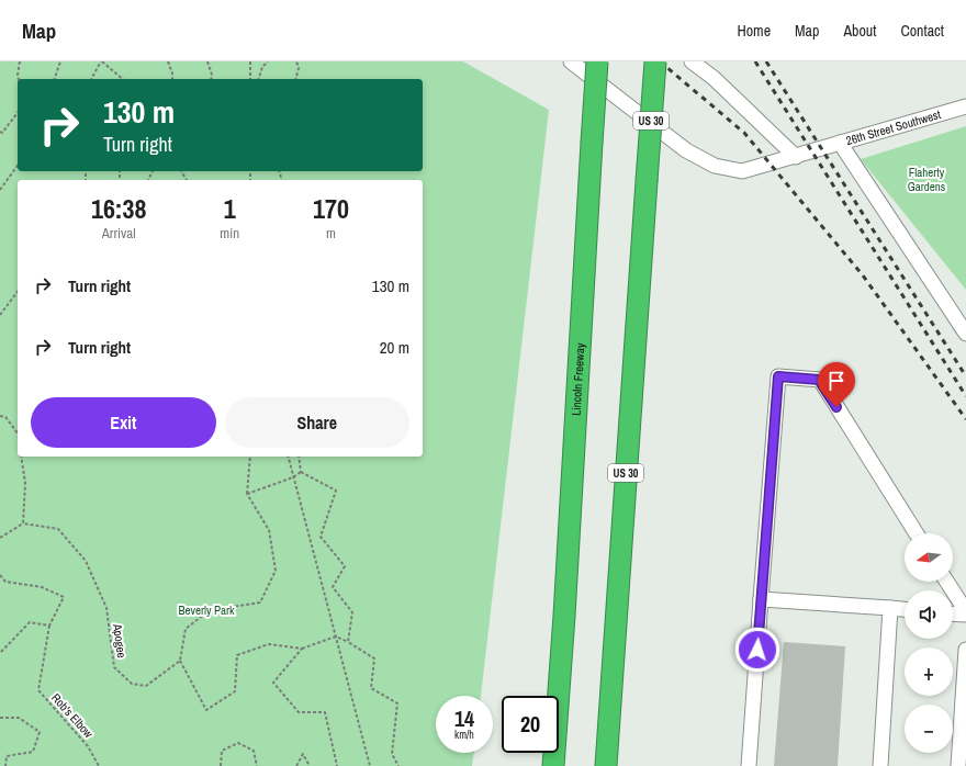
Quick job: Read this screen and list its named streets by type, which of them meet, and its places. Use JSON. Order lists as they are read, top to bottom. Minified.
{"streets":{"highway":["US 30","Lincoln Freeway"],"street":["26th Street Southwest"],"path":["Apogee","Rob's Elbow"]},"parks":["Flaherty Gardens","Beverly Park"],"north":"left","page":{"header":"Map","nav":["Home","Map","About","Contact"],"turn":["130 m","Turn right"],"eta":["16:38","Arrival","1","min","170","m"],"list":[{"name":"Turn right","value":"130 m"},{"name":"Turn right","value":"20 m"}],"buttons":["Exit","Share"],"map_buttons":["+","−"],"speed":"14 km/h","limit":"20"}}
